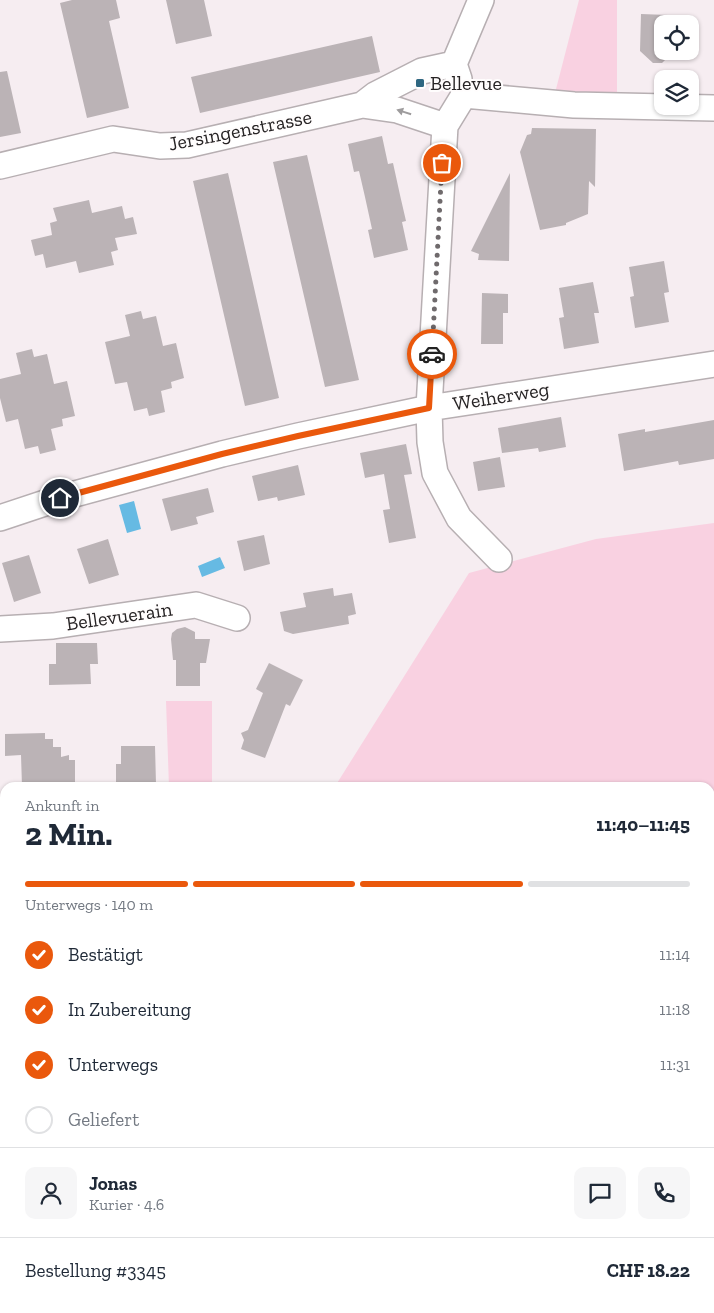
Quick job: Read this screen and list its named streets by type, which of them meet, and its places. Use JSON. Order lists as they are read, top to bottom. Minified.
{"streets":{"street":["Jersingenstrasse","Weiherweg","Bellevuerain"]},"places":{"transit":["Bellevue"]},"page":{"heading":["2 Min.","Ankunft in","11:40–11:45"],"panel":["Jonas","Kurier · 4.6","Bestellung #3345","CHF 18.22"],"bar":"Unterwegs · 140 m","list":[["Bestätigt","11:14"],["In Zubereitung","11:18"],["Unterwegs","11:31"],"Geliefert"]}}
